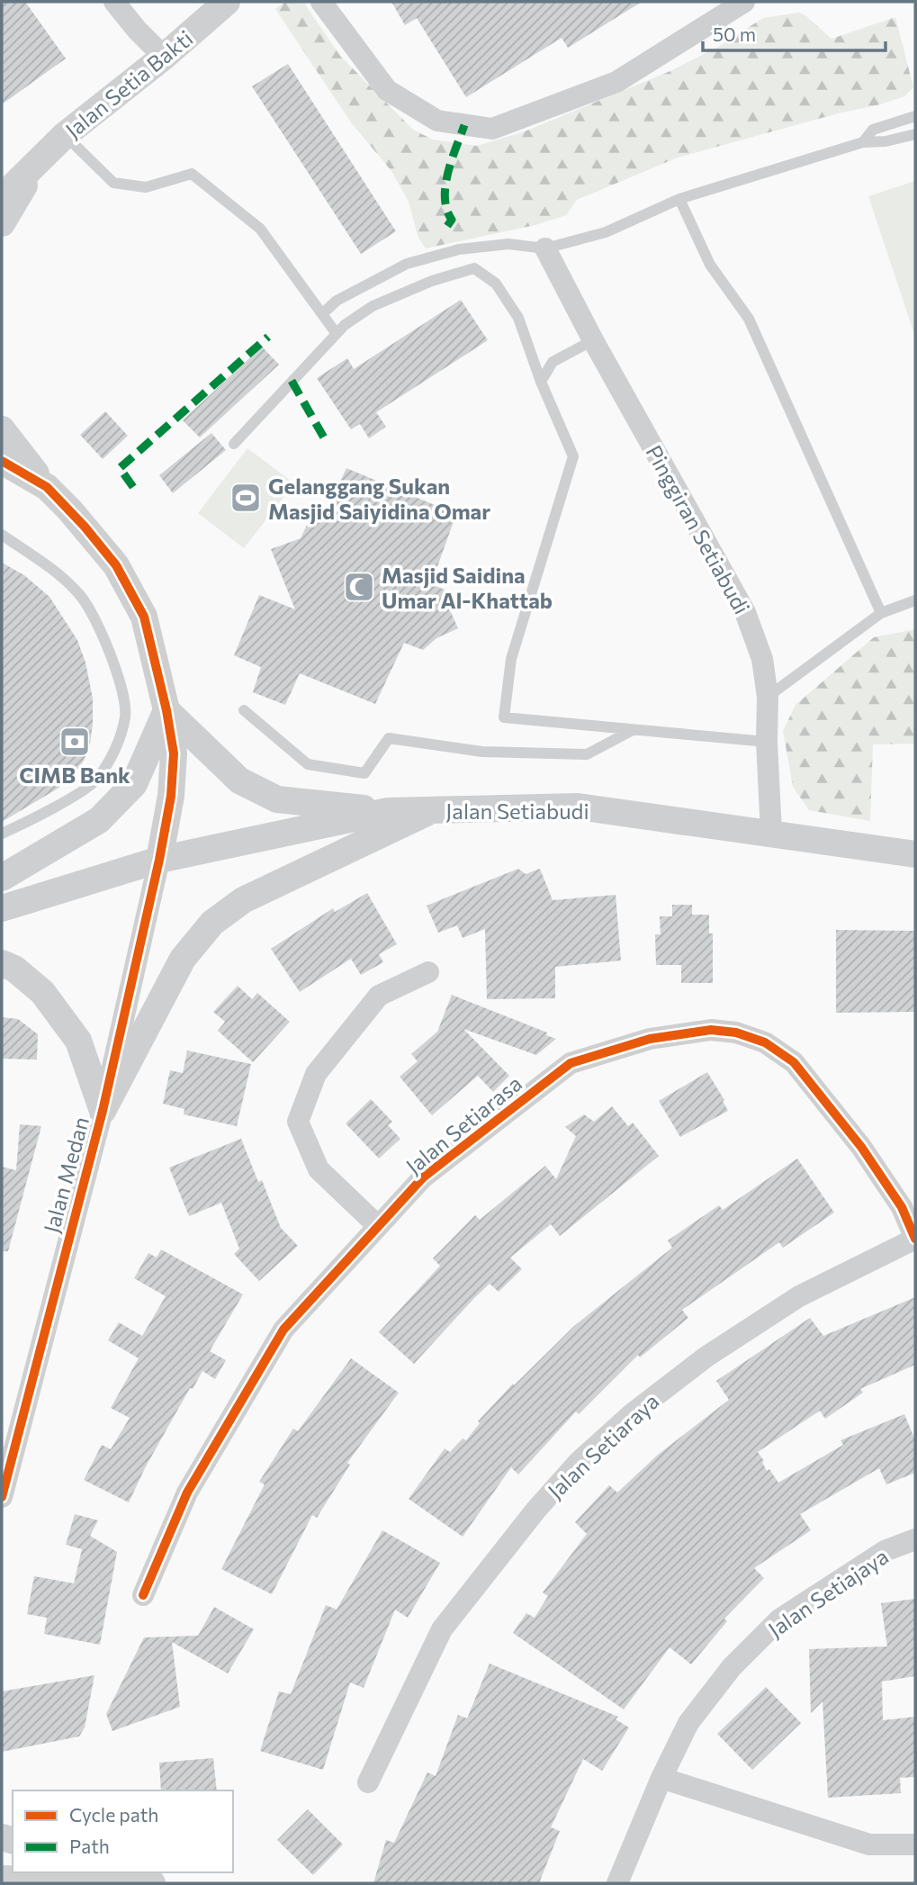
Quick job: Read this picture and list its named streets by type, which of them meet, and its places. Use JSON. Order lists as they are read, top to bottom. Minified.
{"streets":{"street":["Jalan Setia Bakti","Pinggiran Setiabudi","Jalan Setiabudi","Jalan Setiarasa","Jalan Medan","Jalan Setiaraya","Jalan Setiajaya"]},"crossings":[["Pinggiran Setiabudi","Jalan Setiabudi"],["Jalan Setiabudi","Jalan Medan"],["Jalan Setiarasa","Jalan Setiaraya"]],"places":{"sports":["Gelanggang Sukan Masjid Saiyidina Omar"],"mosque":["Masjid Saidina Umar Al-Khattab"],"bank":["CIMB Bank"]},"legend":["Cycle path","Path"],"scale_bar":"50 m"}
